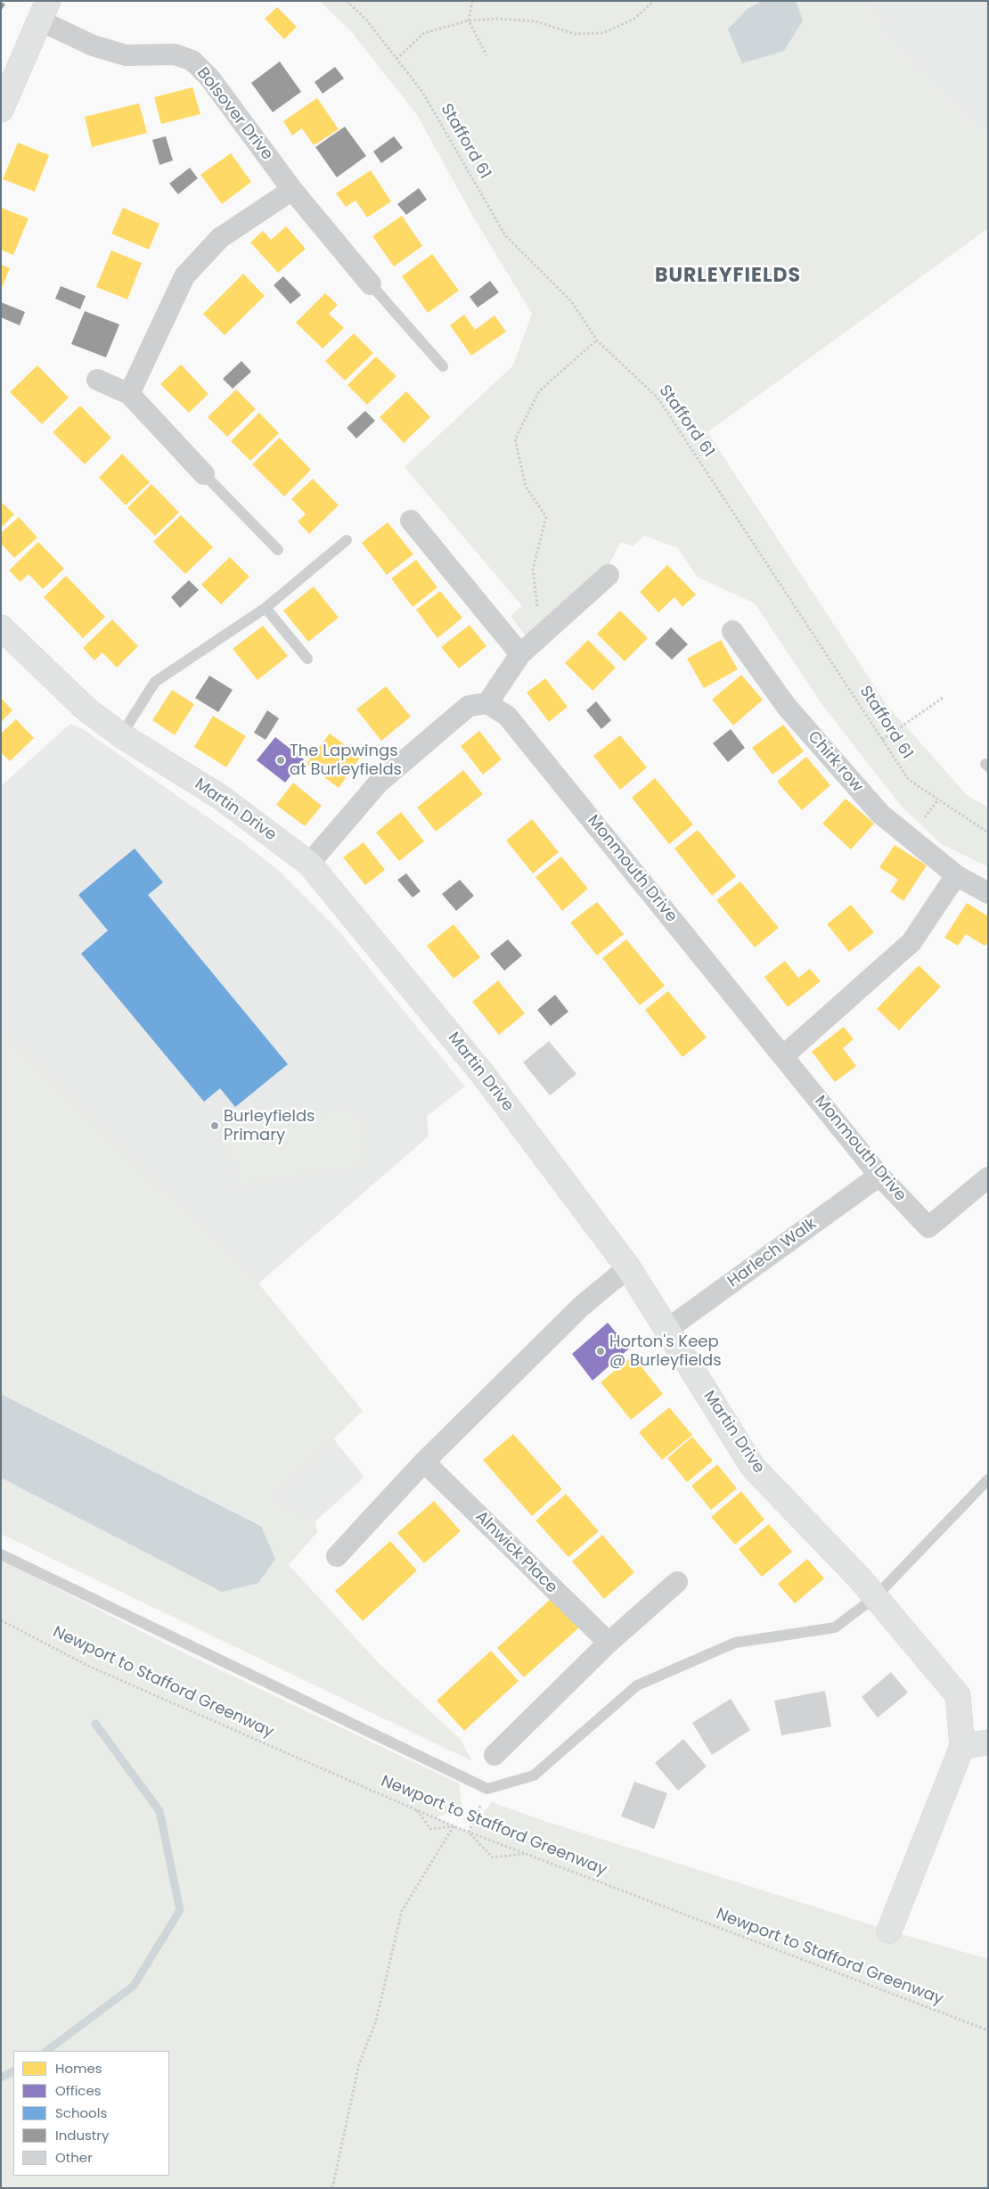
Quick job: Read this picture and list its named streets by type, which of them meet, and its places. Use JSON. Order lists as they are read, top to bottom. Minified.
{"streets":{"street":["Bolsover Drive","Chirk row","Martin Drive","Monmouth Drive","Harlech Walk","Alnwick Place"],"path":["Stafford 61","Newport to Stafford Greenway"]},"crossings":[["Martin Drive","Harlech Walk"],["Monmouth Drive","Harlech Walk"]],"districts":["BURLEYFIELDS"],"places":["The Lapwings at Burleyfields","Burleyfields Primary","Horton's Keep @ Burleyfields"],"legend":["Homes","Offices","Schools","Industry","Other"]}
